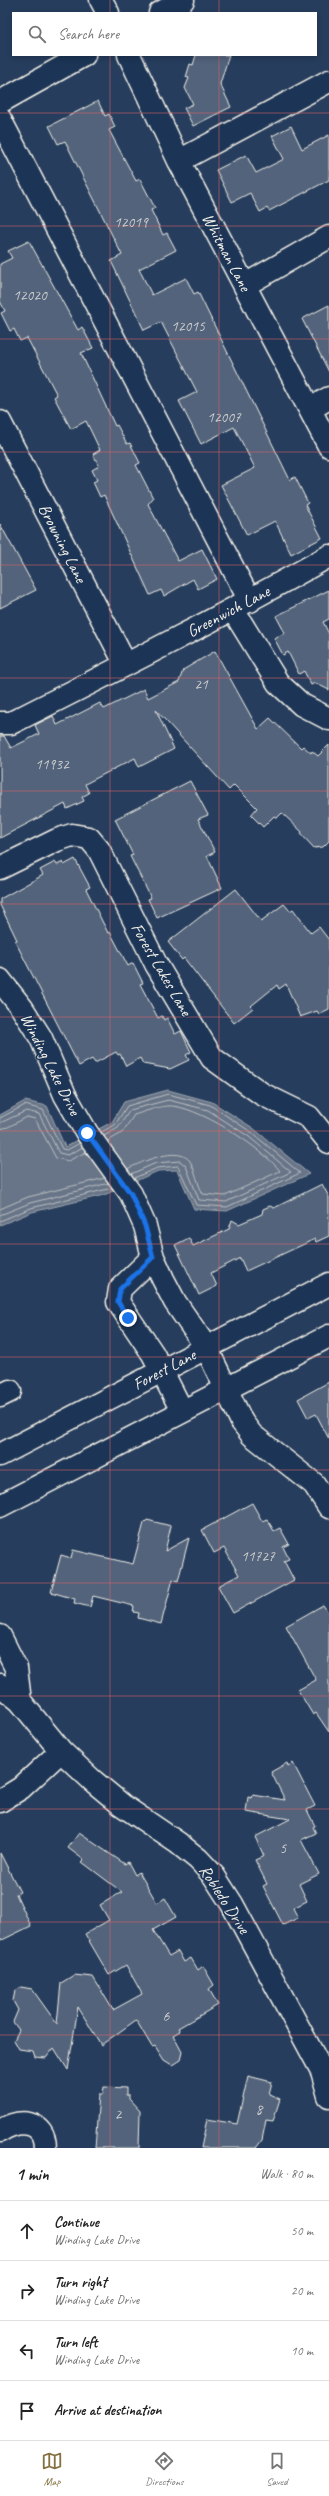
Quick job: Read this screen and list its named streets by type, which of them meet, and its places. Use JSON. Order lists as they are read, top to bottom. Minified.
{"streets":{"street":["Whitman Lane","Browning Lane","Greenwich Lane","Forest Lakes Lane","Winding Lake Drive","Forest Lane","Robledo Drive"]},"crossings":[["Browning Lane","Greenwich Lane"],["Winding Lake Drive","Forest Lane"]],"house_numbers":["12019","12020","12015","12007","21","11932","11727","5","6","8","2"],"page":{"search":"Search here","heading":["1 min","Walk · 80 m"],"list":[["Continue","Winding Lake Drive","50 m"],["Turn right","Winding Lake Drive","20 m"],["Turn left","Winding Lake Drive","10 m"],"Arrive at destination"],"nav":["Map","Directions","Saved"]}}
